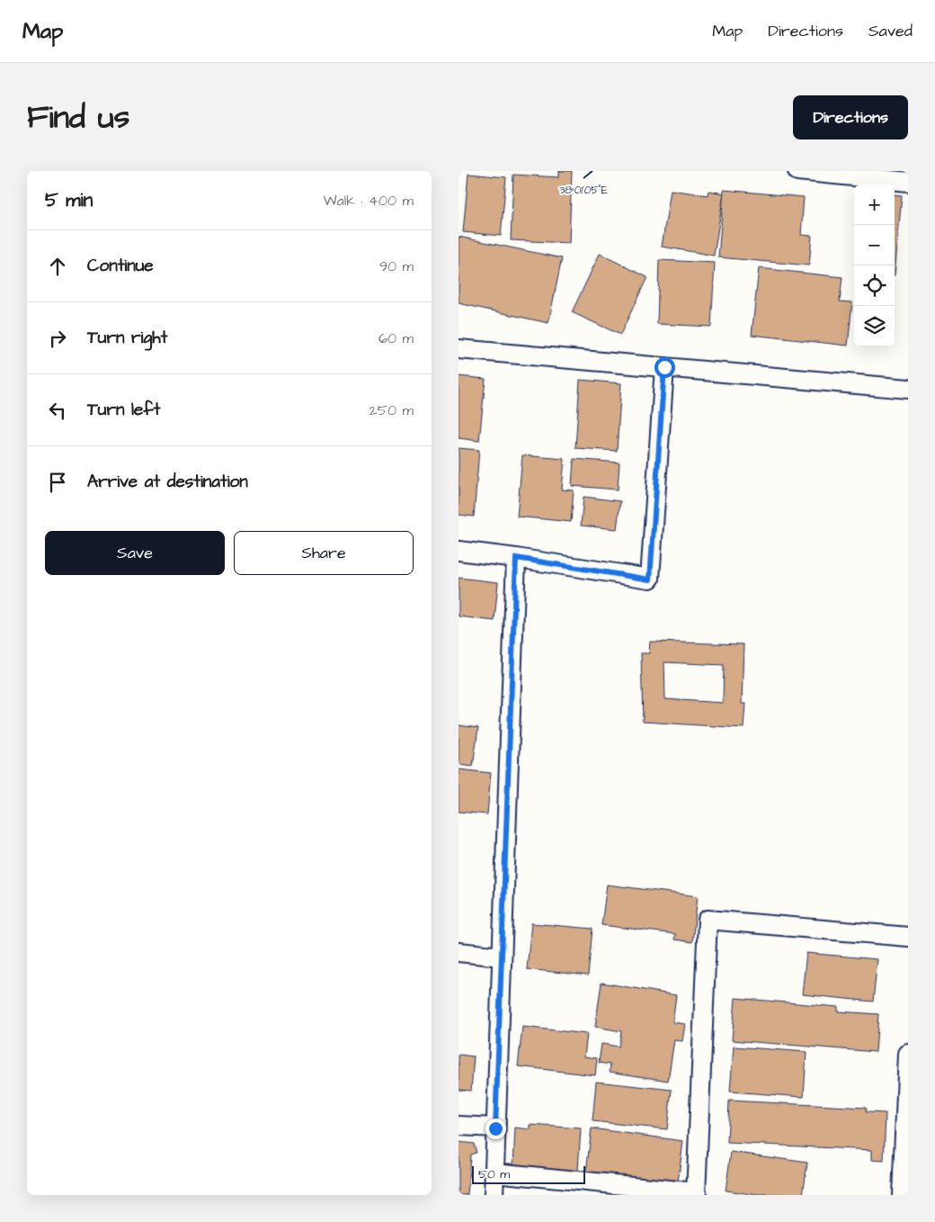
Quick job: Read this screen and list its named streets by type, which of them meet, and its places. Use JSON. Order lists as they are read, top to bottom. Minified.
{"scale_bar":"50 m","page":{"header":"Map","nav":["Map","Directions","Saved"],"title":"Find us","buttons":["Directions",["Save","Share"]],"heading":["5 min","Walk · 400 m"],"map_buttons":["+","−"],"list":[["Continue","90 m"],["Turn right","60 m"],["Turn left","250 m"],"Arrive at destination"],"scale":"50 m"},"coordinates":["38°01'05\"E"]}
